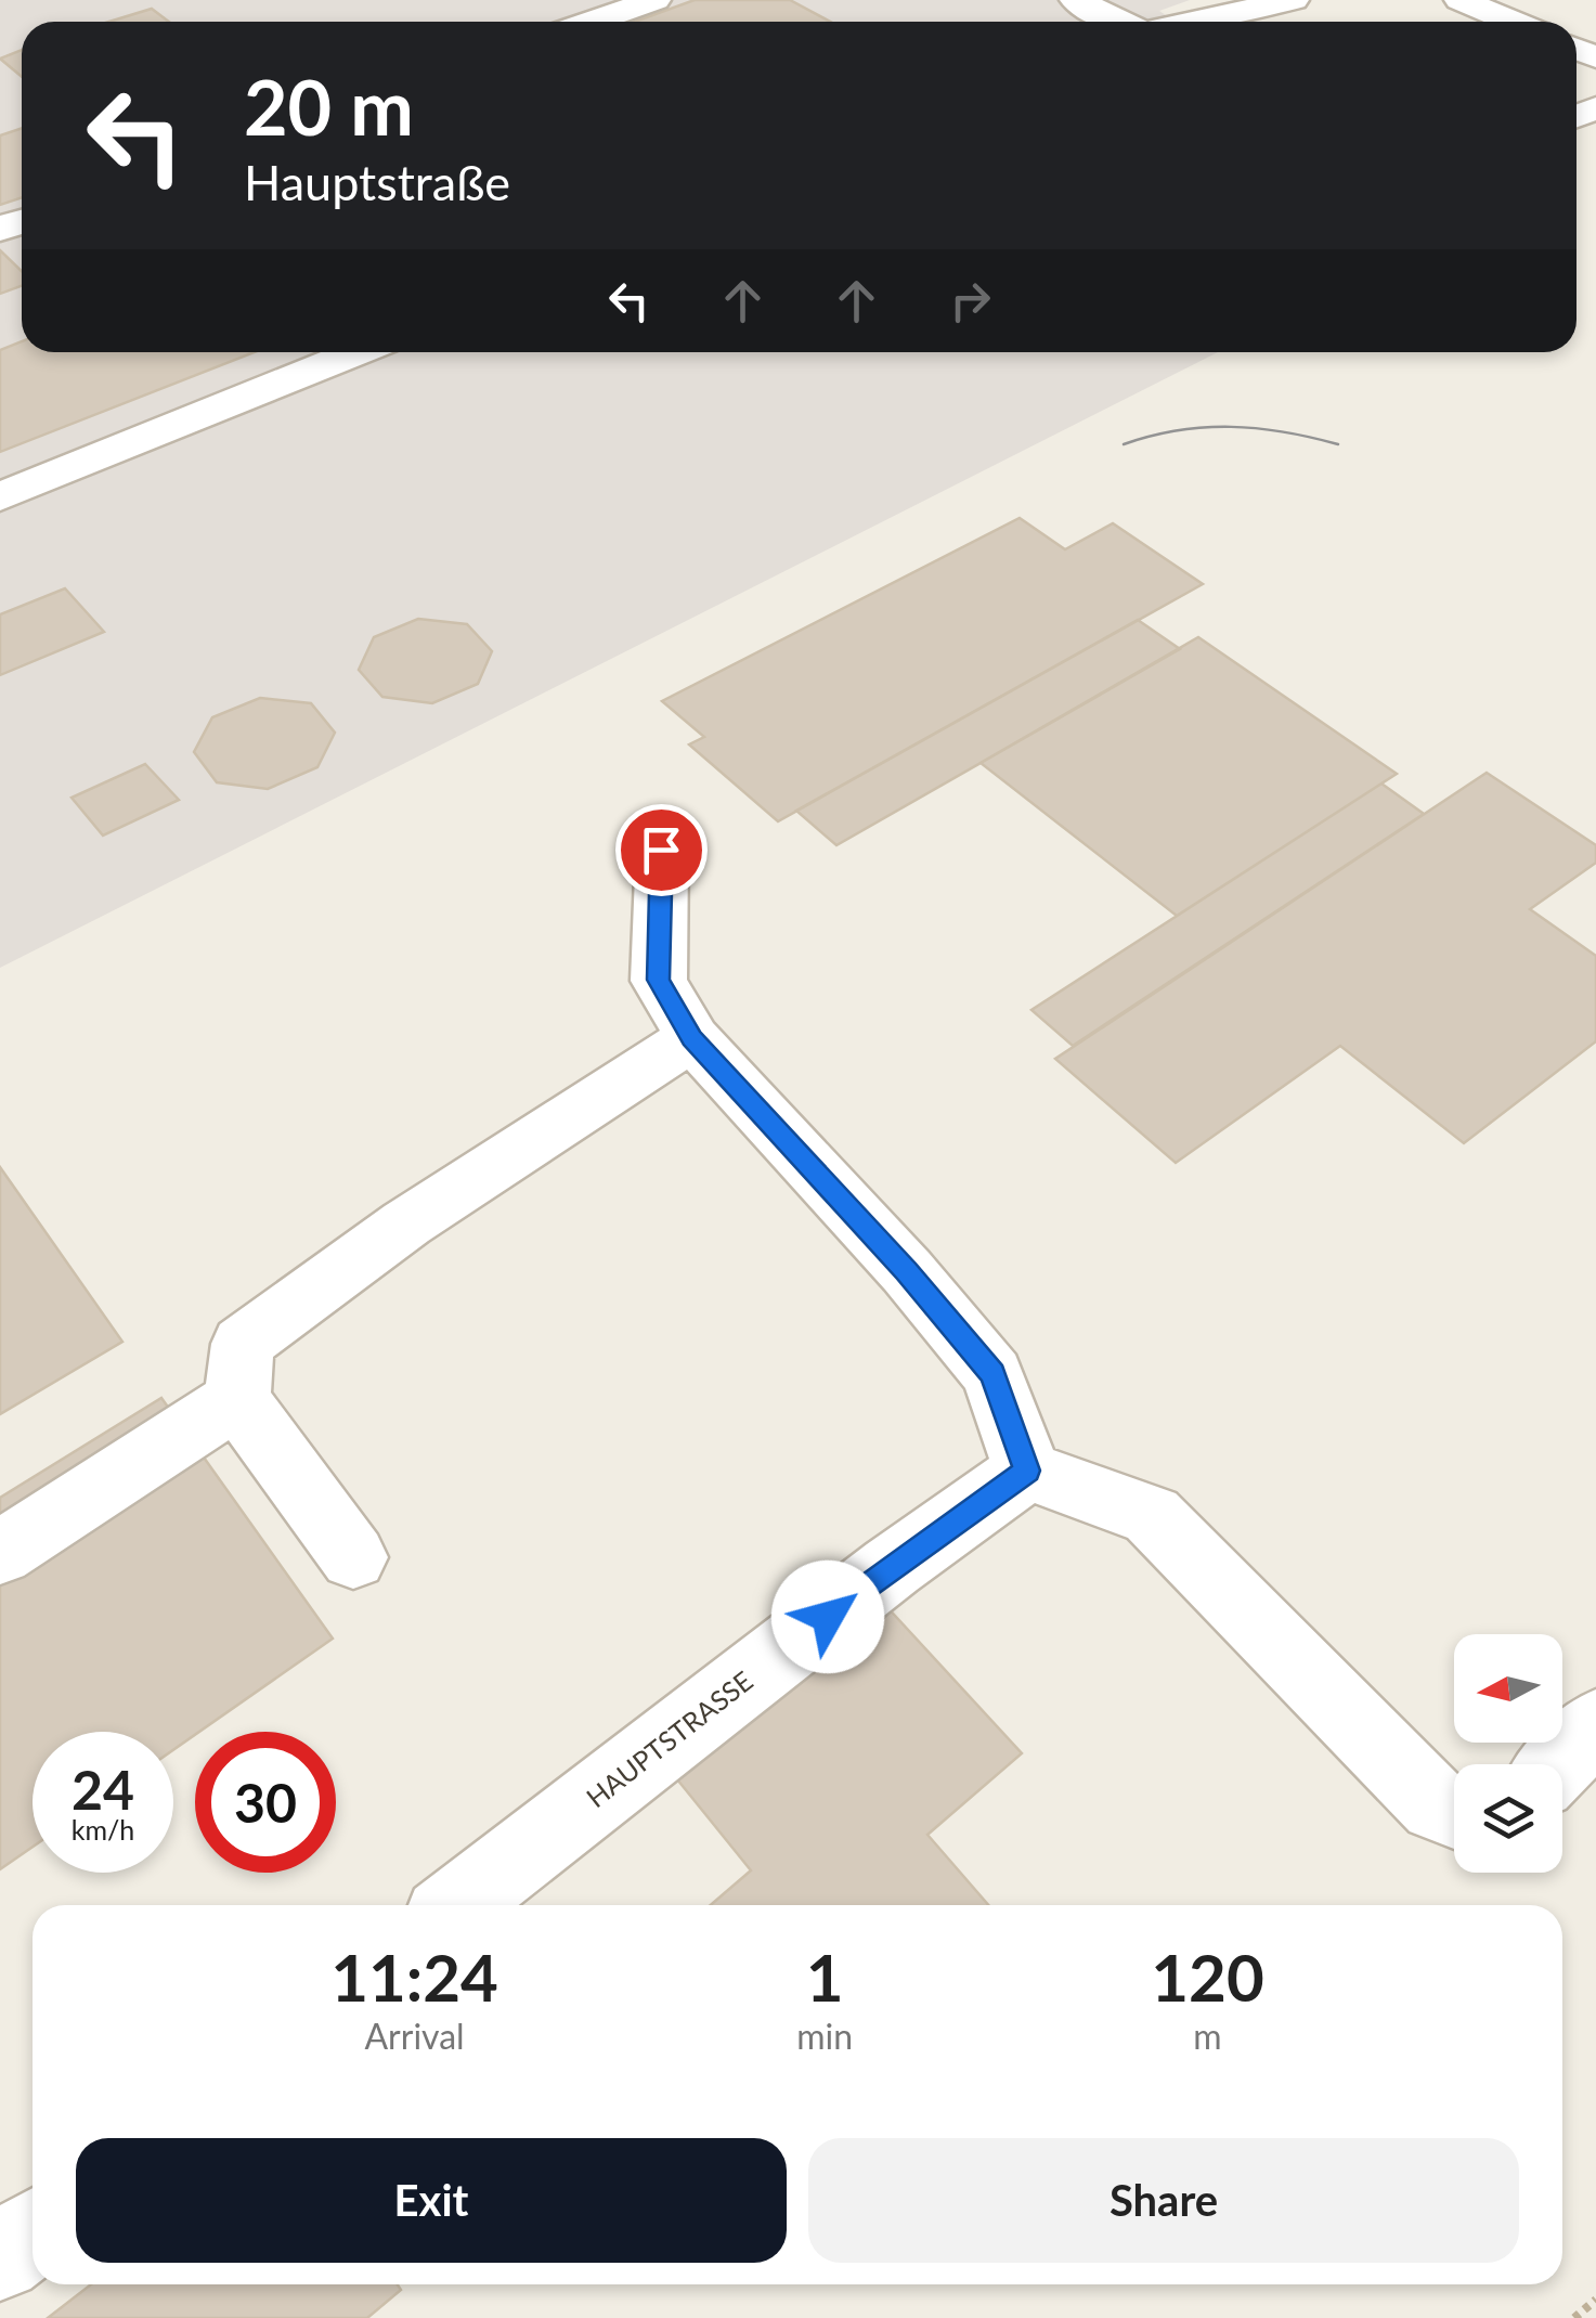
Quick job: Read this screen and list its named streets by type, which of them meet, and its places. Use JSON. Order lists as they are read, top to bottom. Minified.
{"streets":{"street":["HAUPTSTRASSE"]},"north":"left","page":{"turn":["20 m","Hauptstraße"],"speed":"24 km/h","limit":"30","eta":["11:24","Arrival","1","min","120","m"],"buttons":["Exit","Share"]}}
